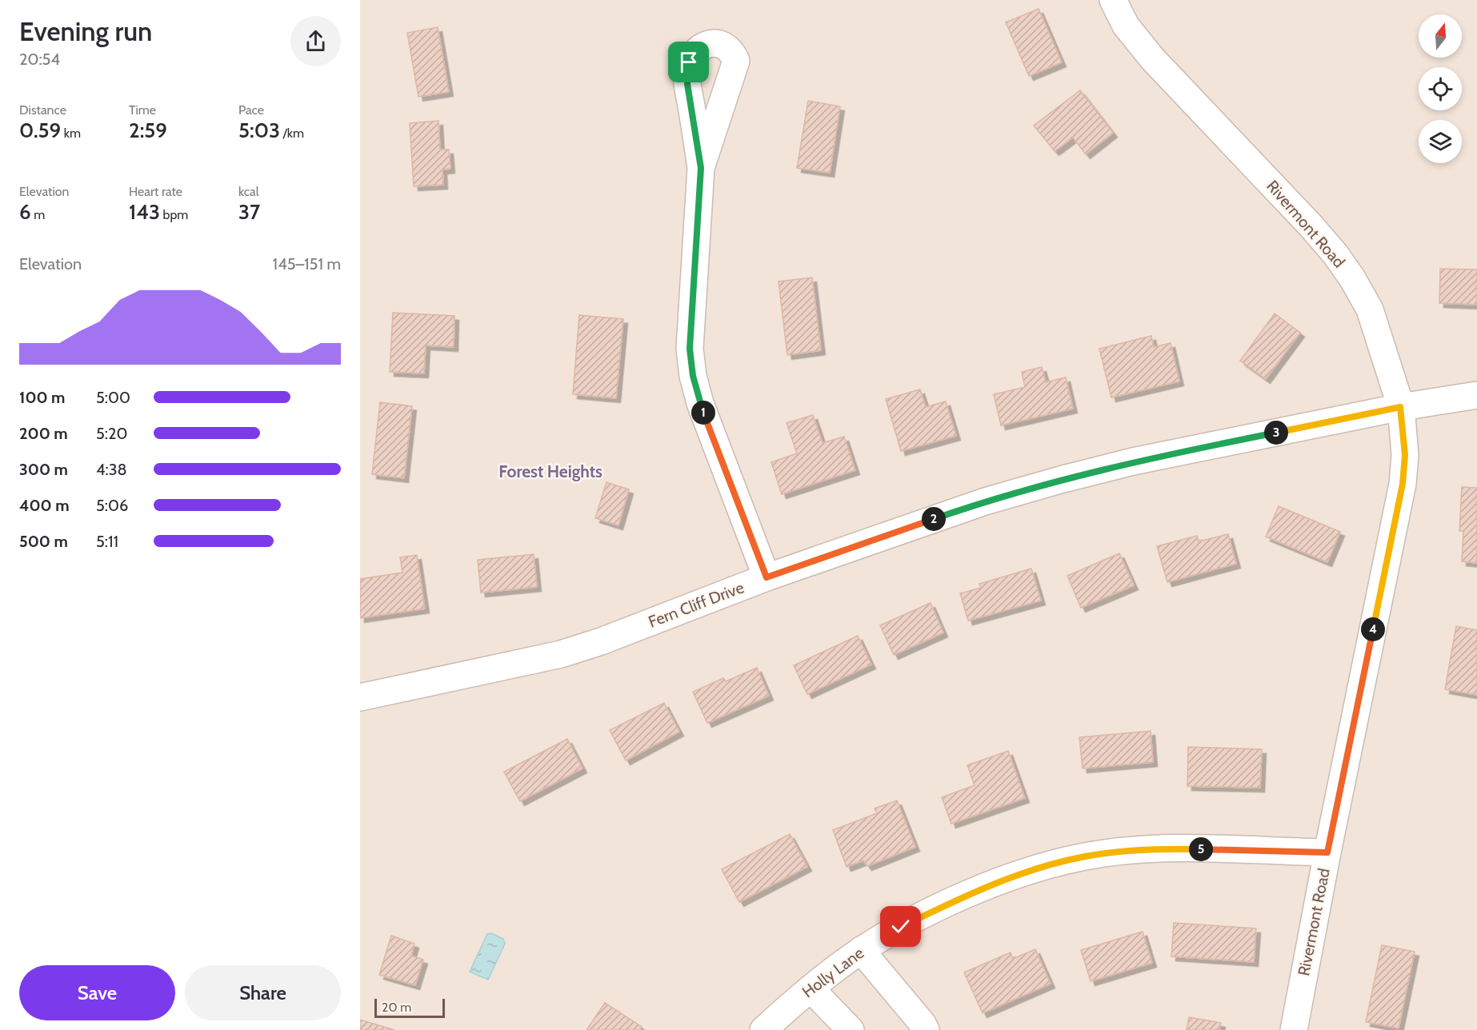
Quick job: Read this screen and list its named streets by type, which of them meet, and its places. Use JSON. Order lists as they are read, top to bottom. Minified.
{"streets":{"street":["Rivermont Road","Fern Cliff Drive","Holly Lane"]},"crossings":[["Rivermont Road","Fern Cliff Drive"],["Rivermont Road","Holly Lane"]],"districts":["Forest Heights"],"scale_bar":"20 m","north":"top","page":{"heading":["Evening run","20:54"],"stats":[["Distance","0.59 km"],["Time","2:59"],["Pace","5:03 /km"],["Elevation","6 m"],["Heart rate","143 bpm"],["kcal","37"]],"chart":["Elevation","145–151 m"],"list":[{"name":"100 m","note":"5:00"},{"name":"200 m","note":"5:20"},{"name":"300 m","note":"4:38"},{"name":"400 m","note":"5:06"},{"name":"500 m","note":"5:11"}],"pins":["1","3","2","4","5"],"buttons":["Save","Share"],"scale":"20 m"}}
